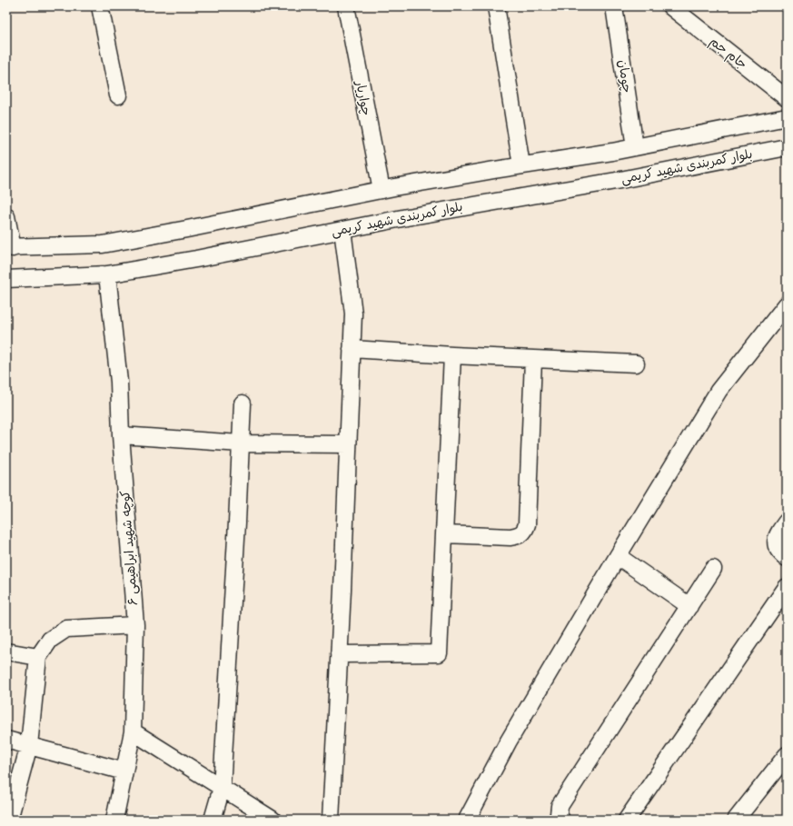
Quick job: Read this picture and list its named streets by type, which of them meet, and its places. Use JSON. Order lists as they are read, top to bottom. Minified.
{"streets":{"street":["جام جم","چومان","چواریار","بلوار کمربندی شهید کریمی","کوچه شهید ابراهیمی ۶"]},"crossings":[["بلوار کمربندی شهید کریمی","کوچه شهید ابراهیمی ۶"]]}
